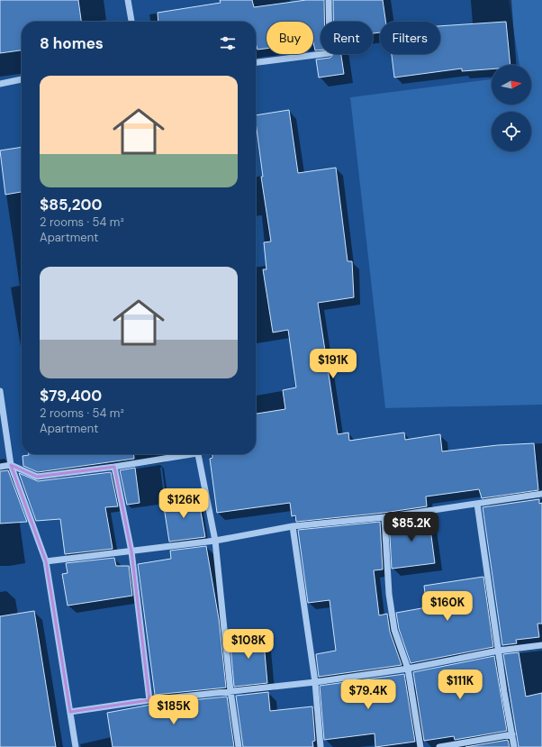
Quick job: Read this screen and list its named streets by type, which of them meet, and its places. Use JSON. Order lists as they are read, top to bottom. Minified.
{"north":"right","page":{"chip":["Buy","Rent","Filters"],"heading":"8 homes","list":[{"name":"$85,200","note":"2 rooms · 54 m² · Apartment"},{"name":"$79,400","note":"2 rooms · 54 m² · Apartment"}],"price":["$191K","$126K","$85.2K","$160K","$108K","$111K","$79.4K","$185K"]}}
